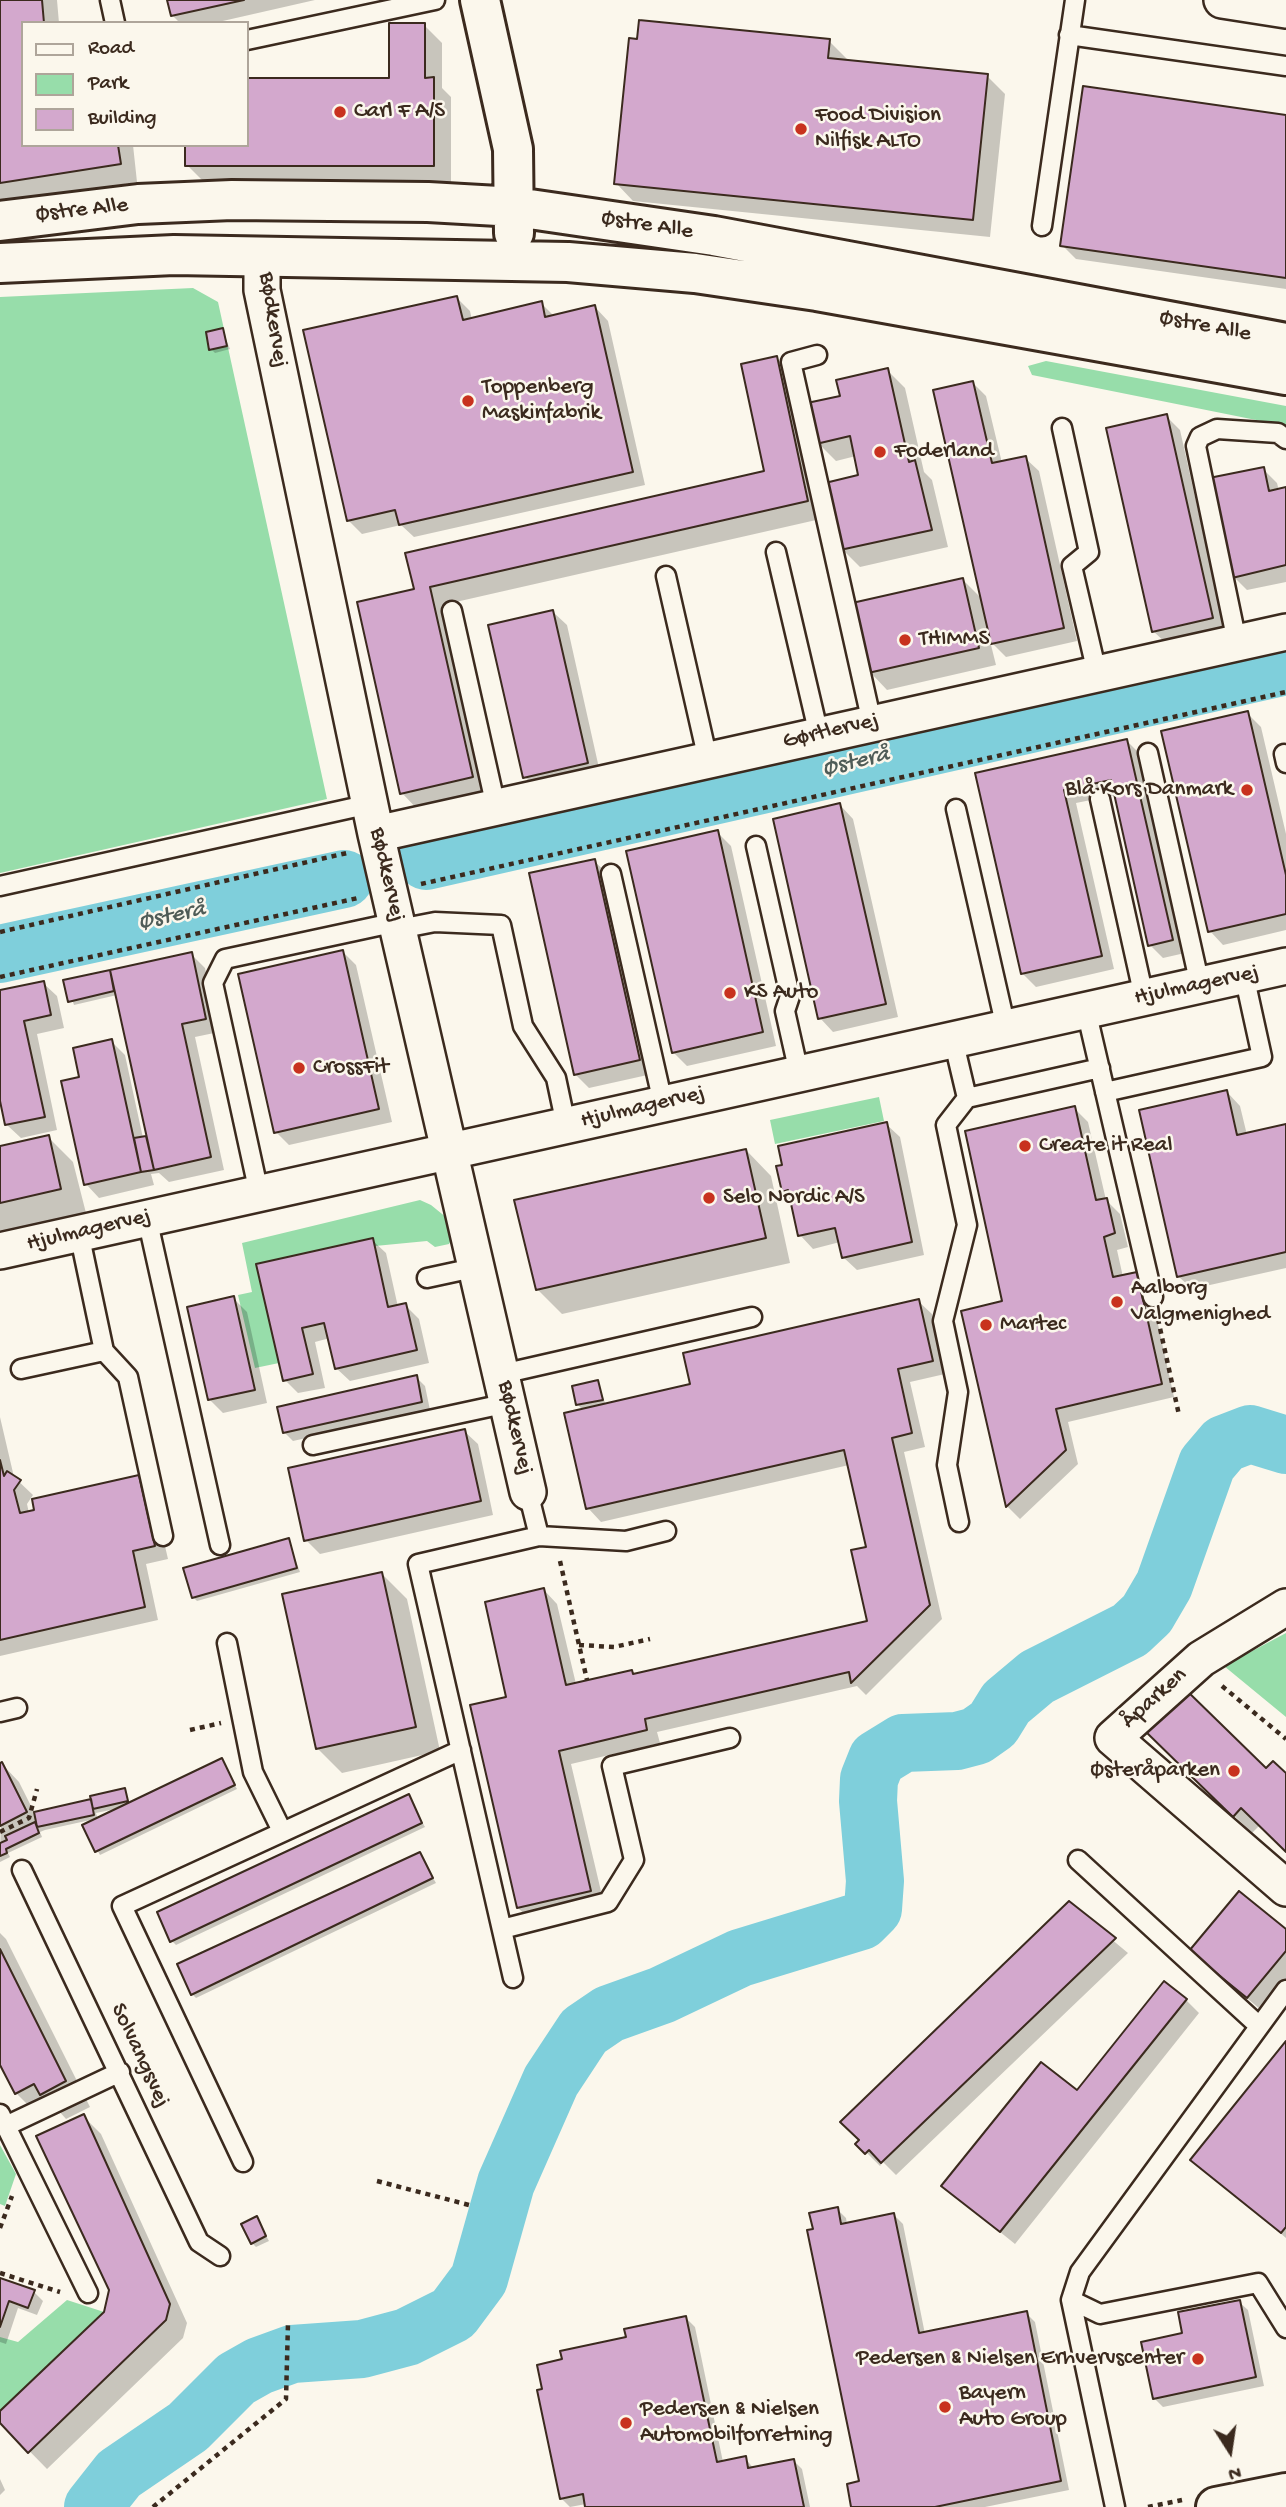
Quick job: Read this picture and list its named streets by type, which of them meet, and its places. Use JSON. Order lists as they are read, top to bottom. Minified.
{"streets":{"street":["Østre Alle","Bødkervej","Gørtlervej","Hjulmagervej","Åparken"],"lane":["Solvangsvej"]},"crossings":[["Østre Alle","Bødkervej"],["Bødkervej","Gørtlervej"],["Bødkervej","Hjulmagervej"]],"water":["Østerå"],"places":["Carl F A/S","Food Division Nilfisk ALTO","Toppenberg Maskinfabrik","Foderland","THIMMS","Blå Kors Danmark","KS Auto","CrossFit","Create it Real","Selo Nordic A/S","Aalborg Valgmenighed","Martec","Østeråparken","Pedersen & Nielsen Erhvervscenter","Bayern Auto Group","Pedersen & Nielsen Automobilforretning"],"legend":["Road","Park","Building"],"north":"bottom"}
